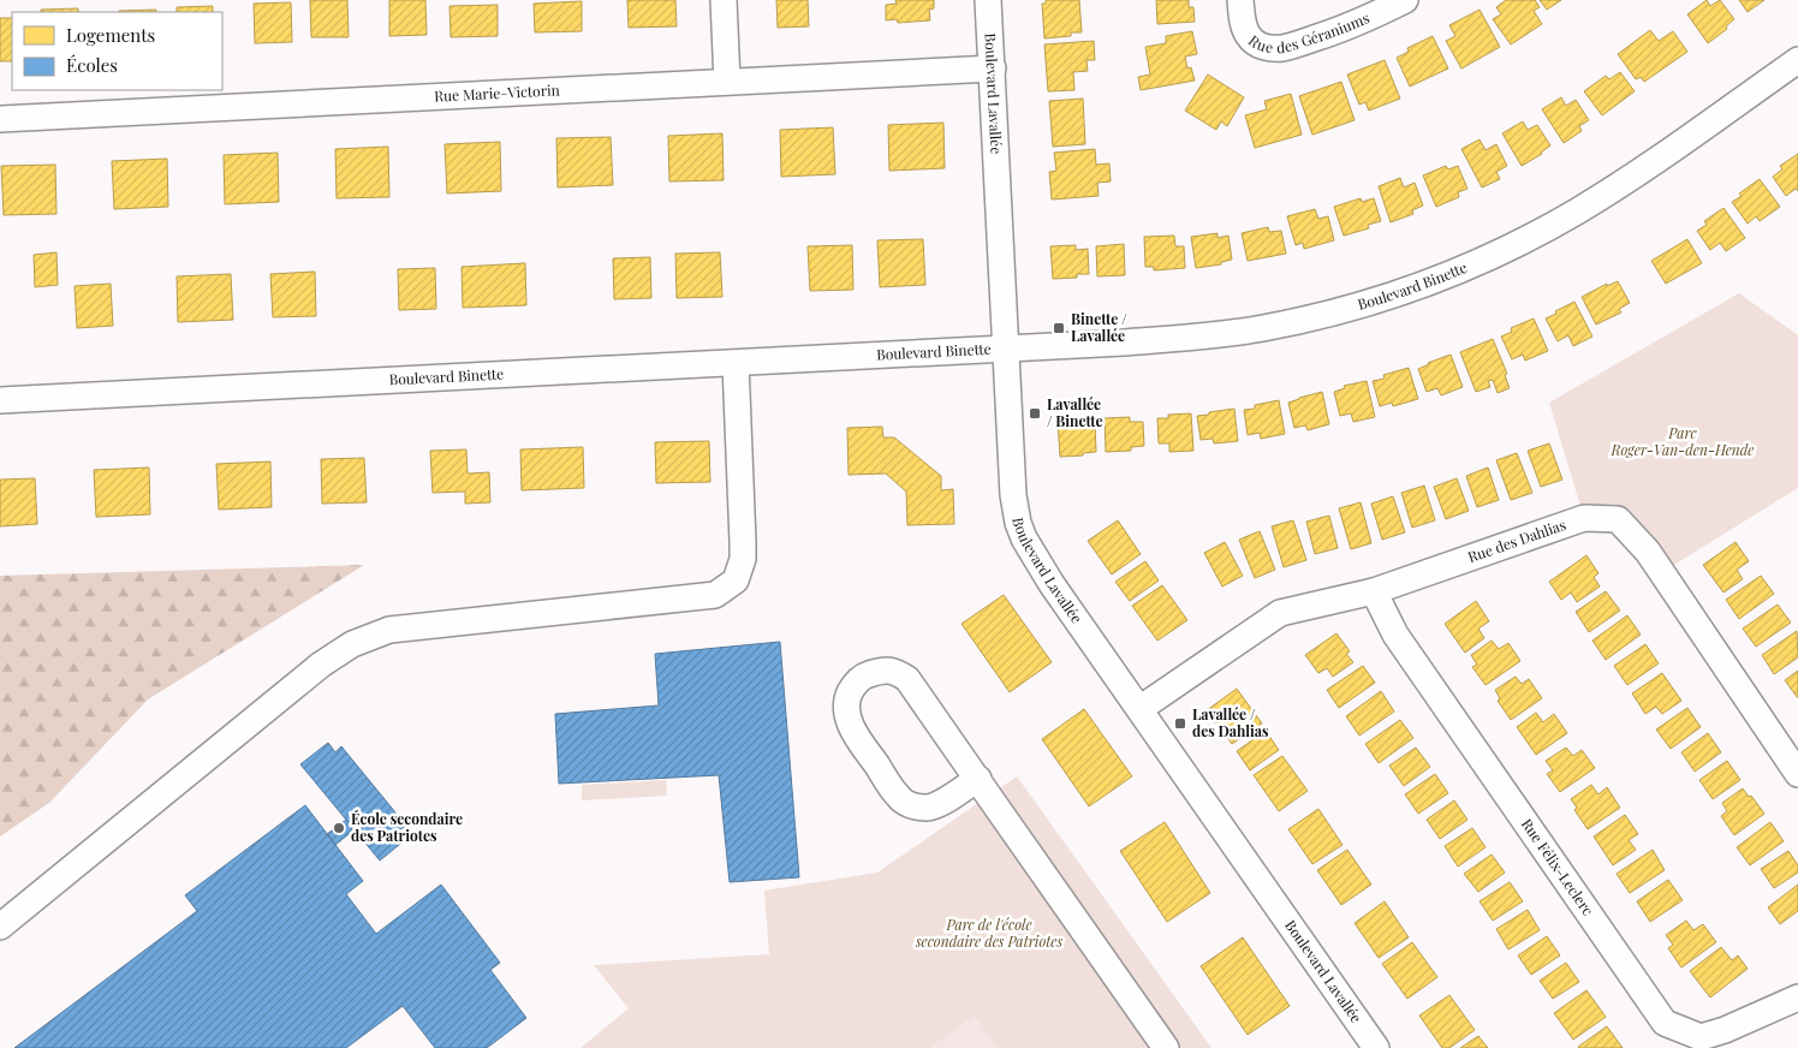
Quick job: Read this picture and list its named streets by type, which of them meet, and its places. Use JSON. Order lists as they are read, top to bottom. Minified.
{"streets":{"street":["Rue des Géraniums","Boulevard Lavallée","Rue Marie-Victorin","Boulevard Binette","Rue des Dahlias","Rue Félix-Leclerc"]},"crossings":[["Boulevard Lavallée","Rue Marie-Victorin"],["Boulevard Lavallée","Boulevard Binette"],["Boulevard Lavallée","Rue des Dahlias"],["Rue des Dahlias","Rue Félix-Leclerc"]],"parks":["Parc Roger-Van-den-Hende","Parc de l'école secondaire des Patriotes"],"places":{"transit":["Binette / Lavallée","Lavallée / Binette","Lavallée / des Dahlias"],"other":["École secondaire des Patriotes"]},"legend":["Logements","Écoles"]}
